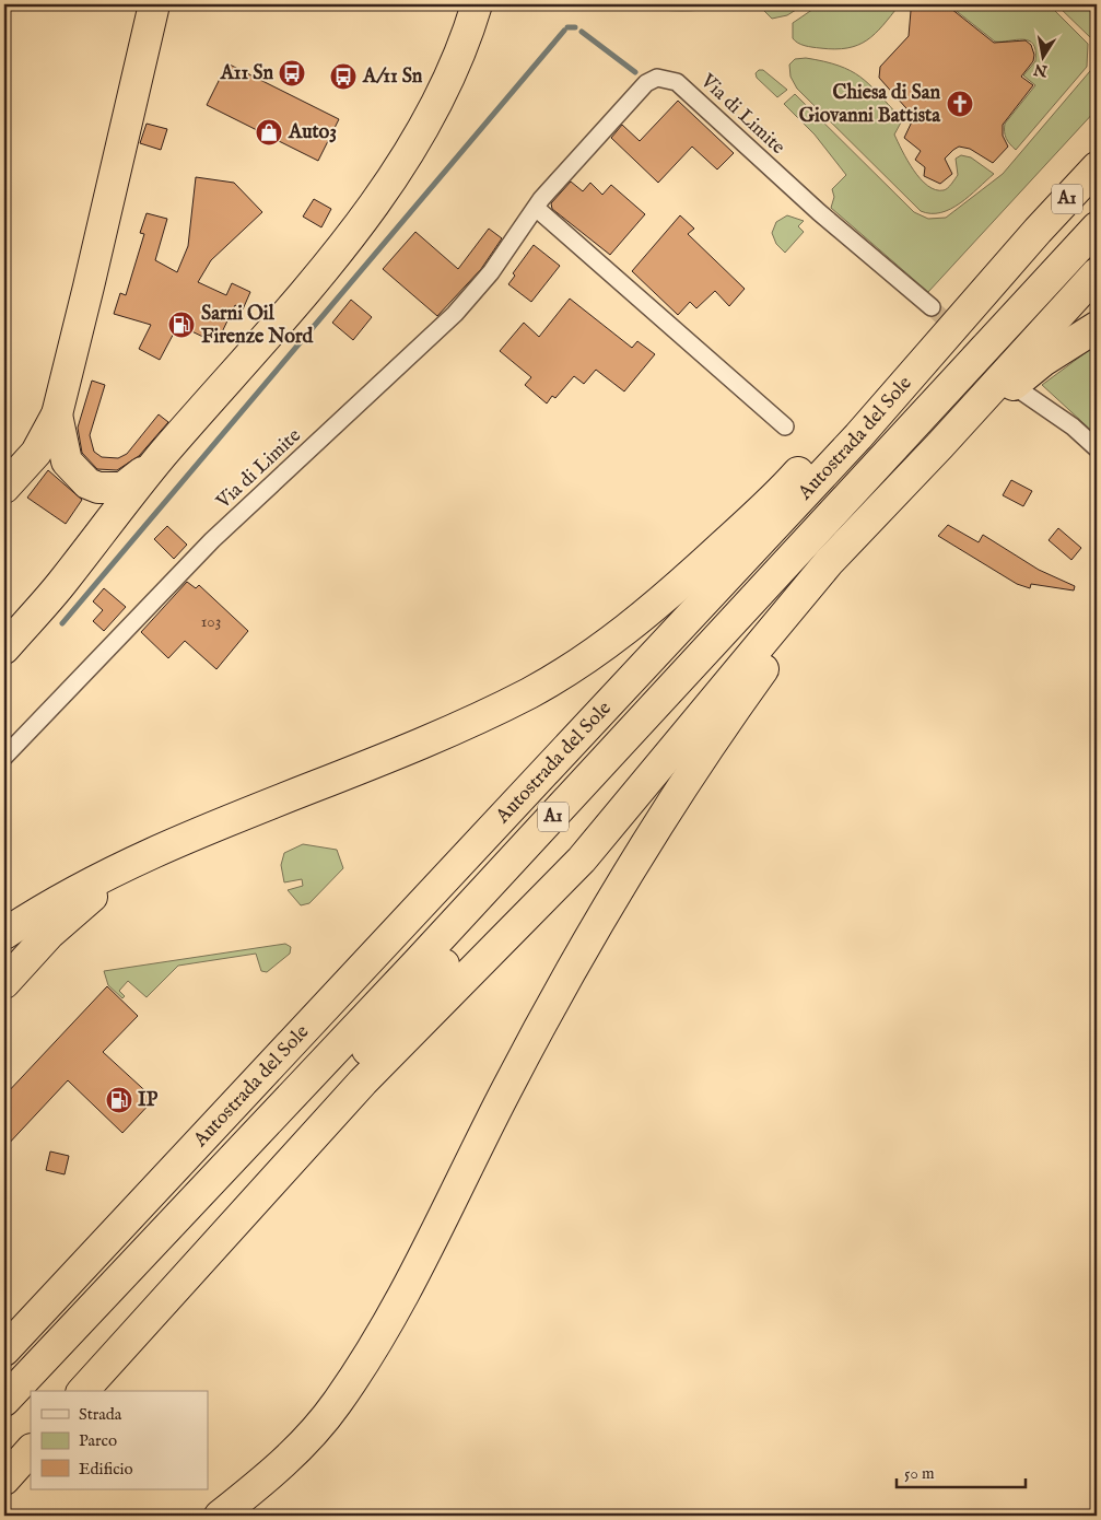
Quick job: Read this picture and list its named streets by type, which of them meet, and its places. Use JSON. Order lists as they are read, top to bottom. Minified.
{"streets":{"highway":["A1","Autostrada del Sole"],"street":["Via di Limite"]},"places":{"bus stop":["A11 Sn","A/11 Sn"],"church":["Chiesa di San Giovanni Battista"],"shop":["Auto3"],"fuel station":["Sarni Oil Firenze Nord","IP"]},"house_numbers":["103"],"legend":["Strada","Parco","Edificio"],"scale_bar":"50 m","north":"bottom"}
